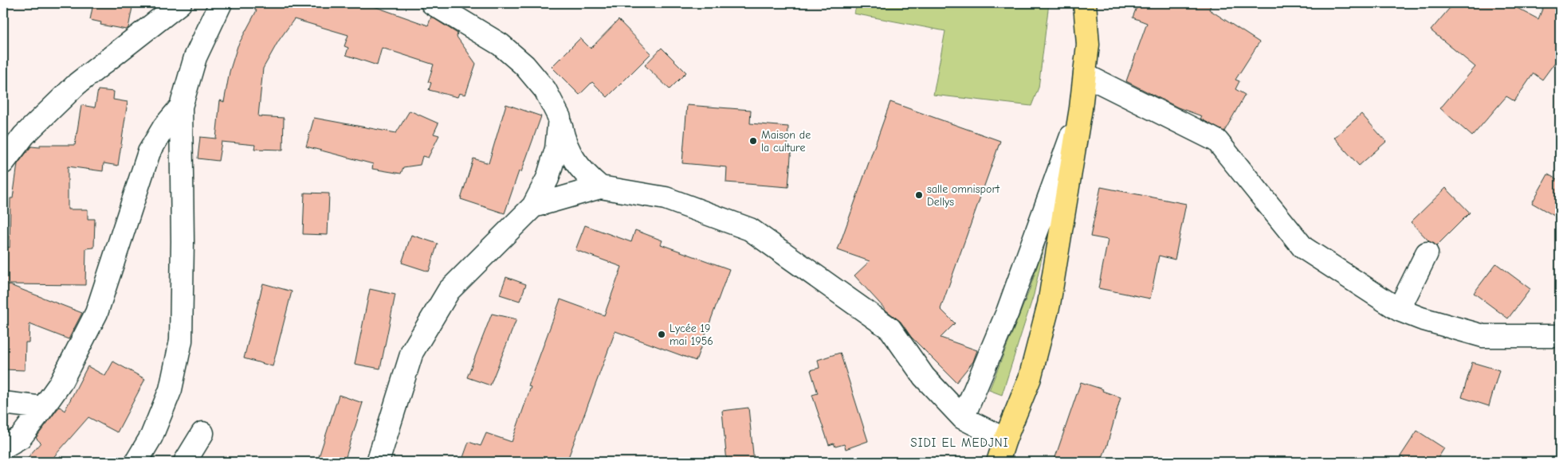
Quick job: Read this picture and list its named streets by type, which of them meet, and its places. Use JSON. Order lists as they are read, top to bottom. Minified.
{"districts":["SIDI EL MEDJNI"],"places":["Maison de la culture","salle omnisport Dellys","Lycée 19 mai 1956"]}
